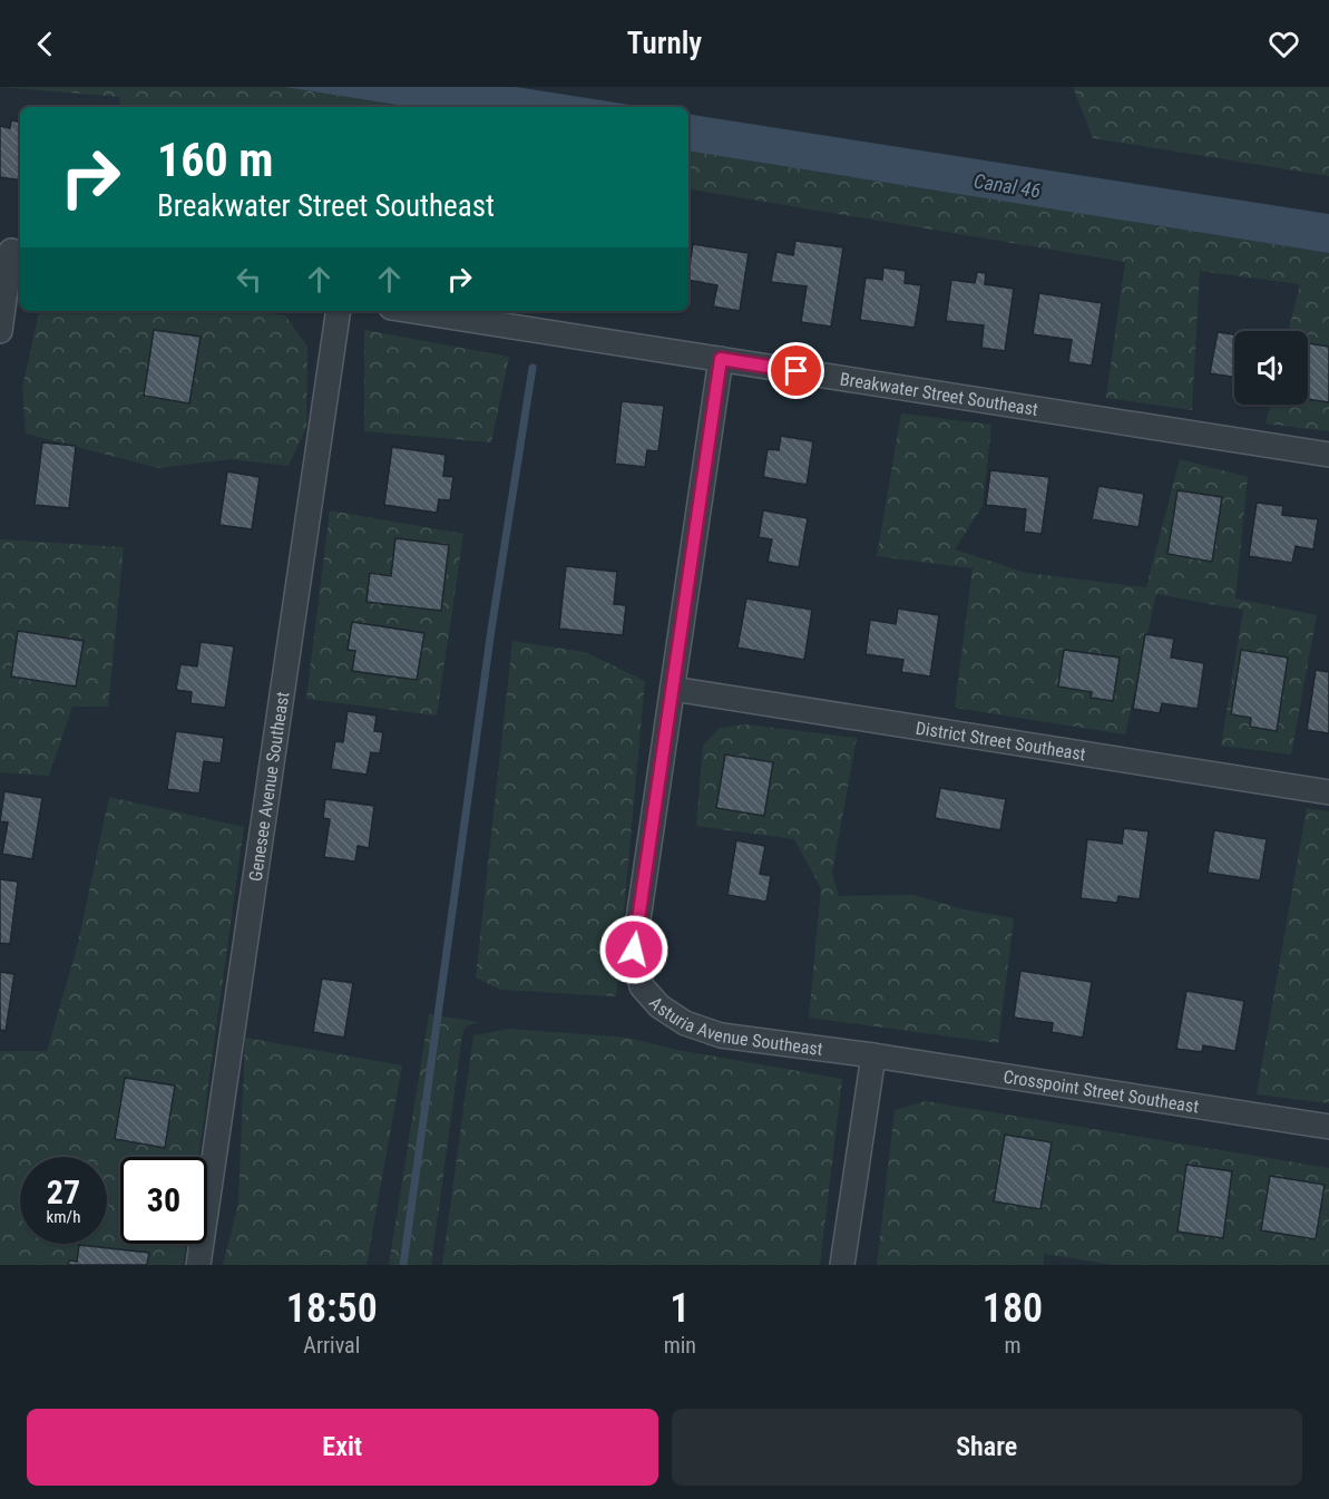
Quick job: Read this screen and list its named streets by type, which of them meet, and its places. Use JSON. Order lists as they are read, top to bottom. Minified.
{"streets":{"street":["Breakwater Street Southeast","District Street Southeast","Genesee Avenue Southeast","Asturia Avenue Southeast","Crosspoint Street Southeast"]},"crossings":[["Breakwater Street Southeast","Asturia Avenue Southeast"],["District Street Southeast","Asturia Avenue Southeast"],["Asturia Avenue Southeast","Crosspoint Street Southeast"]],"water":["Canal 46"],"page":{"header":"Turnly","turn":["160 m","Breakwater Street Southeast"],"speed":"27 km/h","limit":"30","eta":["18:50","Arrival","1","min","180","m"],"buttons":["Exit","Share"]}}
